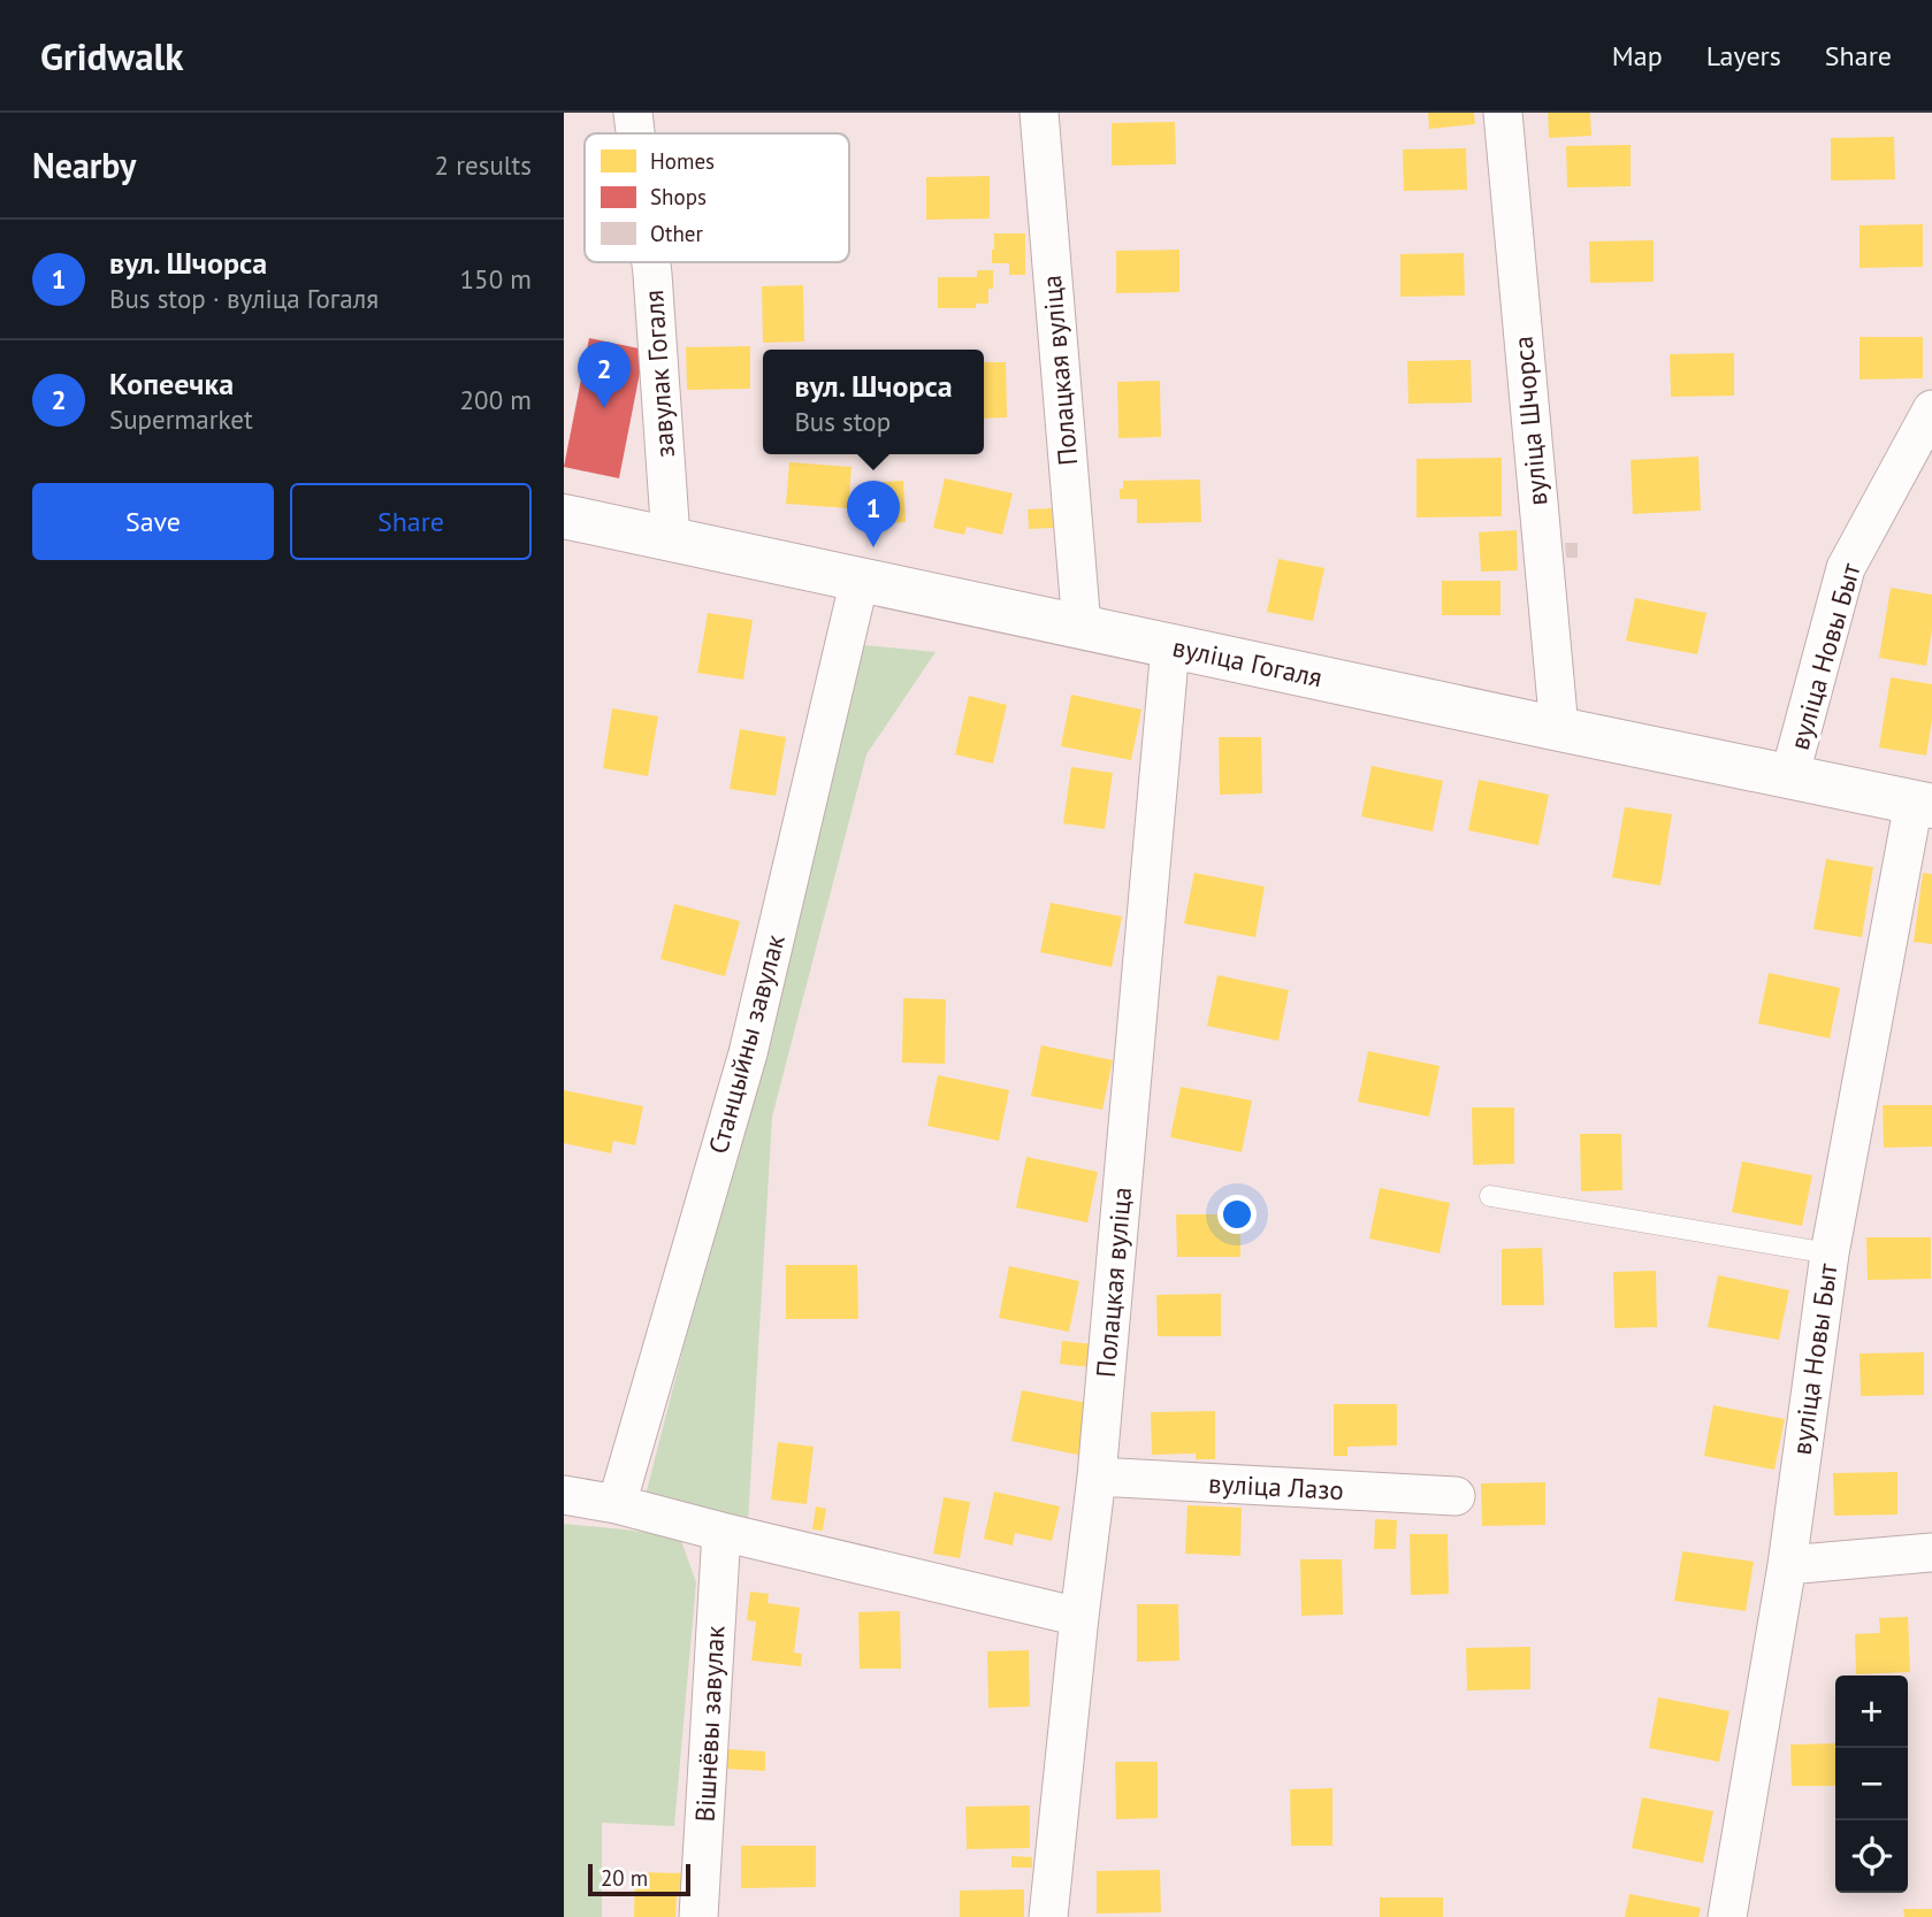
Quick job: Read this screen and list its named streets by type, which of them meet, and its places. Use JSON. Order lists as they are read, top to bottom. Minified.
{"streets":{"main road":["вуліца Гогаля"],"street":["Полацкая вуліца","завулак Гогаля","вуліца Шчорса","вуліца Новы Быт","Станцыйны завулак","вуліца Лазо","Вішнёвы завулак"]},"crossings":[["Полацкая вуліца","вуліца Гогаля"],["Полацкая вуліца","вуліца Лазо"],["завулак Гогаля","вуліца Гогаля"],["вуліца Шчорса","вуліца Гогаля"],["вуліца Новы Быт","вуліца Гогаля"],["вуліца Гогаля","Станцыйны завулак"]],"legend":["Homes","Shops","Other"],"scale_bar":"20 m","page":{"header":"Gridwalk","nav":["Map","Layers","Share"],"heading":["Nearby","2 results"],"list":[{"mark":"1","name":"вул. Шчорса","note":"Bus stop · вуліца Гогаля","value":"150 m"},{"mark":"2","name":"Копеечка","note":"Supermarket","value":"200 m"}],"pins":["2","1"],"popup":["вул. Шчорса","Bus stop"],"buttons":["Save","Share"],"map_buttons":["+","−"],"scale":"20 m"}}
